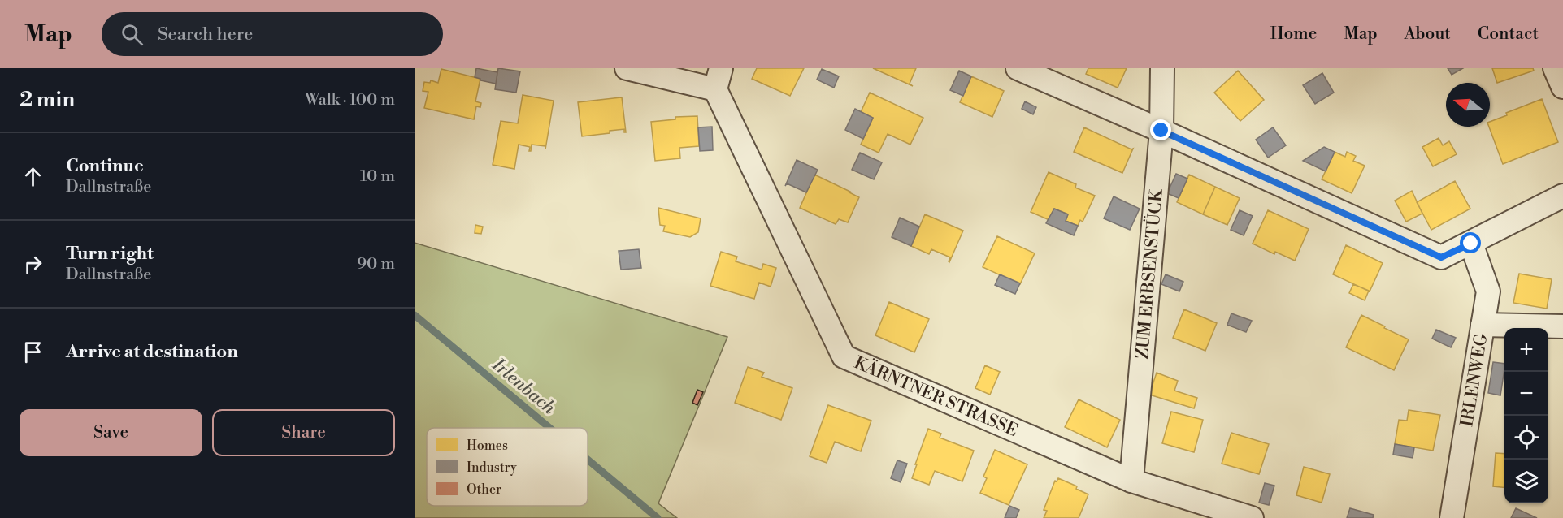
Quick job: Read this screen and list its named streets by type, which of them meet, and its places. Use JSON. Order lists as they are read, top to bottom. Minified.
{"streets":{"street":["ZUM ERBSENSTÜCK","IRLENWEG","KÄRNTNER STRASSE"]},"crossings":[["ZUM ERBSENSTÜCK","KÄRNTNER STRASSE"]],"water":["Irlenbach"],"legend":["Homes","Industry","Other"],"north":"left","page":{"header":"Map","search":"Search here","nav":["Home","Map","About","Contact"],"heading":["2 min","Walk · 100 m"],"list":[["Continue","Dallnstraße","10 m"],["Turn right","Dallnstraße","90 m"],"Arrive at destination"],"map_buttons":["+","−"],"buttons":["Save","Share"]}}
